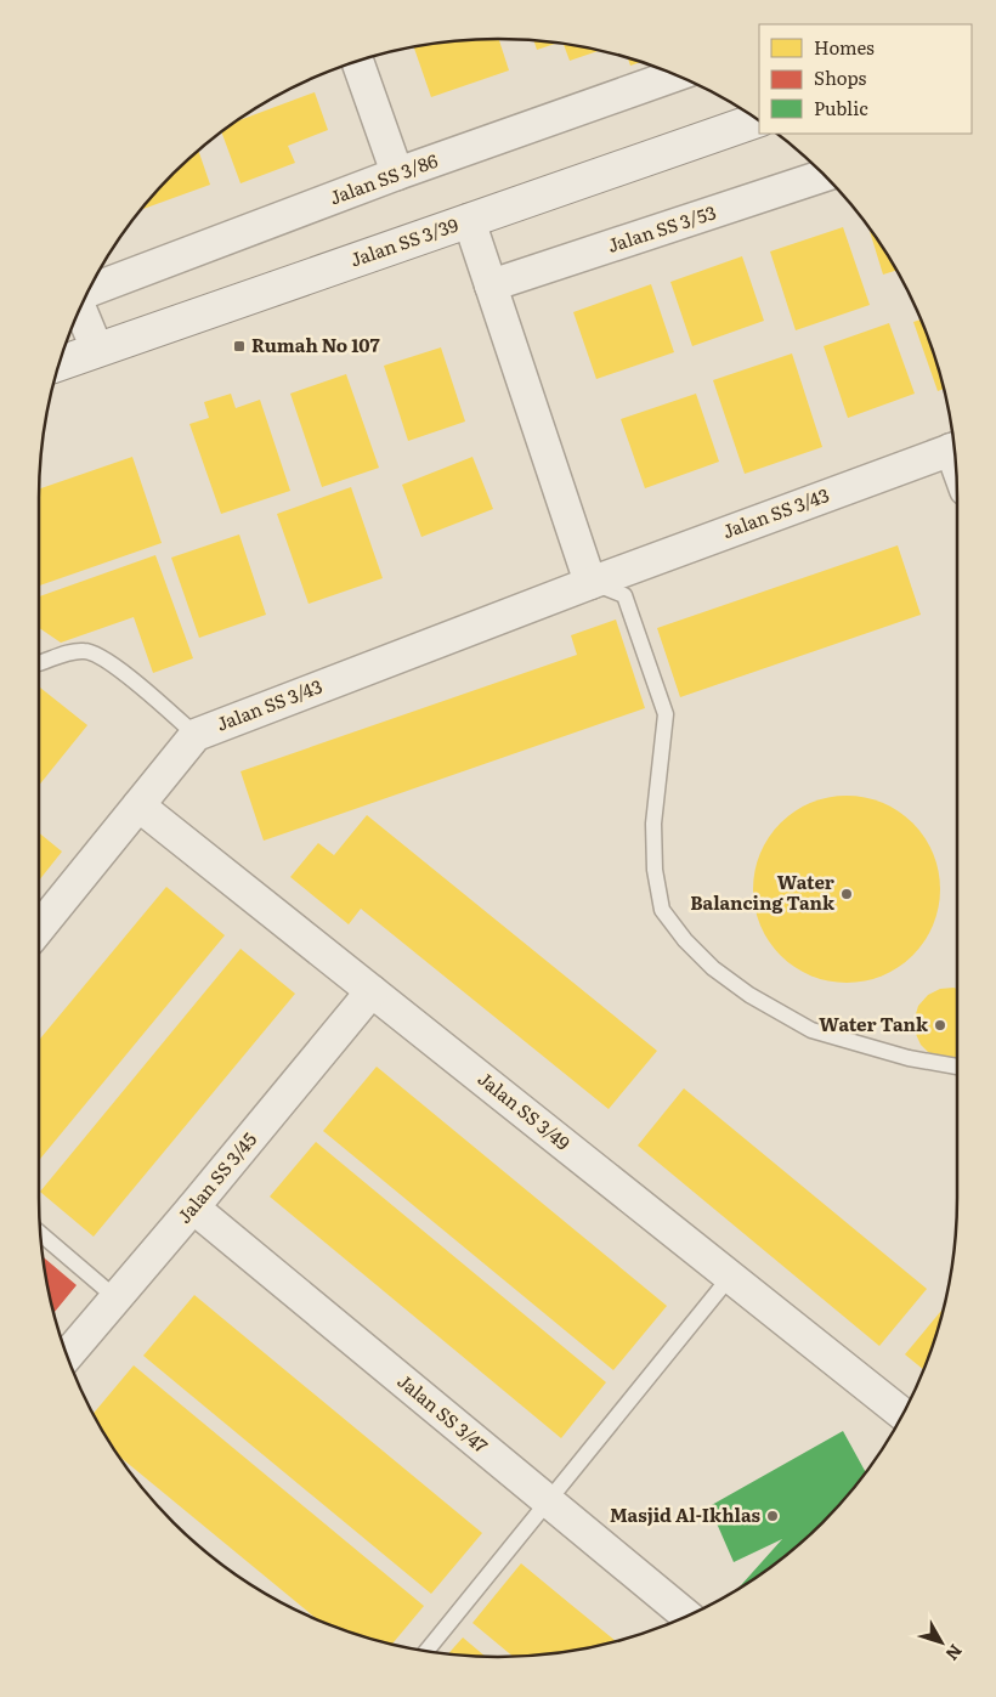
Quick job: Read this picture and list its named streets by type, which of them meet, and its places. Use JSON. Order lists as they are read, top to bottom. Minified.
{"streets":{"street":["Jalan SS 3/86","Jalan SS 3/53","Jalan SS 3/39","Jalan SS 3/43","Jalan SS 3/49","Jalan SS 3/45","Jalan SS 3/47"]},"crossings":[["Jalan SS 3/43","Jalan SS 3/49"],["Jalan SS 3/49","Jalan SS 3/45"],["Jalan SS 3/45","Jalan SS 3/47"]],"places":{"transit":["Rumah No 107"],"other":["Water Balancing Tank","Water Tank","Masjid Al-Ikhlas"]},"legend":["Homes","Shops","Public"],"north":"bottom right"}
